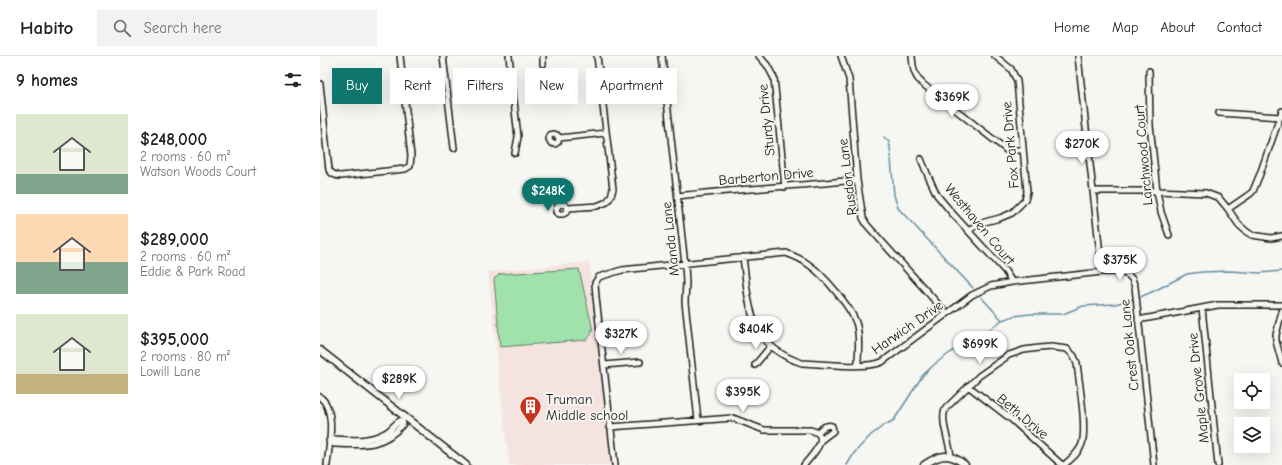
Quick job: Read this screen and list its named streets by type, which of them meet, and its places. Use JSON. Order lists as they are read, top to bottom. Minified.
{"streets":{"street":["Sturdy Drive","Fox Park Drive","Larchwood Court","Barberton Drive","Rusdon Lane","Westhaven Court","Manda Lane","Harwich Drive","Crest Oak Lane","Maple Grove Drive","Beth Drive"]},"crossings":[["Sturdy Drive","Barberton Drive"],["Fox Park Drive","Westhaven Court"],["Barberton Drive","Rusdon Lane"],["Barberton Drive","Manda Lane"],["Rusdon Lane","Harwich Drive"],["Westhaven Court","Harwich Drive"],["Harwich Drive","Crest Oak Lane"]],"places":{"building":["Truman Middle school"]},"page":{"header":"Habito","search":"Search here","nav":["Home","Map","About","Contact"],"heading":"9 homes","chip":["Buy","Rent","Filters","New","Apartment"],"price":["$369K","$270K","$248K","$375K","$404K","$327K","$699K","$289K","$395K"],"list":[{"name":"$248,000","note":"2 rooms · 60 m² · Watson Woods Court"},{"name":"$289,000","note":"2 rooms · 60 m² · Eddie & Park Road"},{"name":"$395,000","note":"2 rooms · 80 m² · Lowill Lane"}]}}
